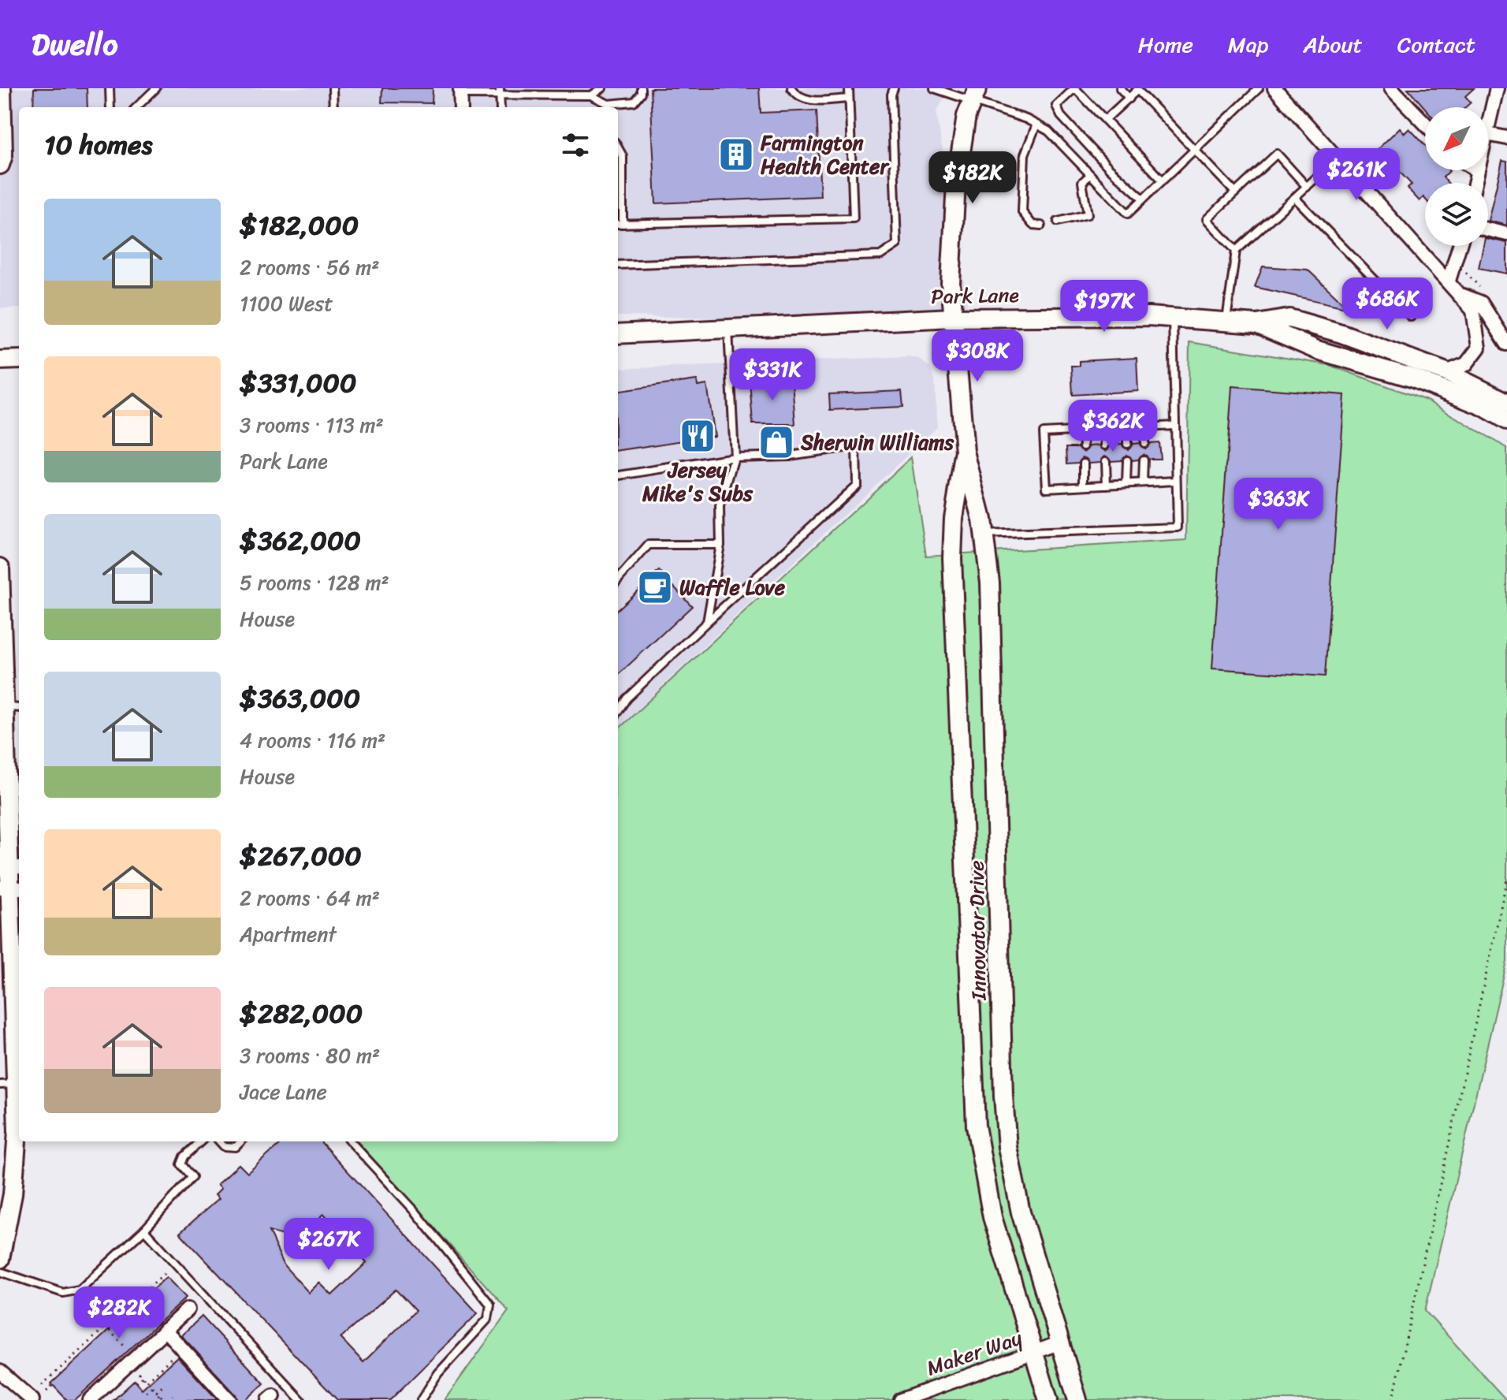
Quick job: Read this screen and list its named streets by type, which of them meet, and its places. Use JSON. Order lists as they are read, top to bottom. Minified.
{"streets":{"main road":["Park Lane","Innovator Drive"],"street":["Maker Way"]},"crossings":[["Park Lane","Innovator Drive"],["Innovator Drive","Maker Way"]],"places":{"building":["Farmington Health Center"],"restaurant":["Jersey Mike's Subs"],"shop":["Sherwin Williams"],"cafe":["Waffle Love"]},"north":"bottom left","page":{"header":"Dwello","nav":["Home","Map","About","Contact"],"heading":"10 homes","price":["$261K","$182K","$686K","$197K","$308K","$331K","$362K","$363K","$267K","$282K"],"list":[{"name":"$182,000","note":"2 rooms · 56 m² · 1100 West"},{"name":"$331,000","note":"3 rooms · 113 m² · Park Lane"},{"name":"$362,000","note":"5 rooms · 128 m² · House"},{"name":"$363,000","note":"4 rooms · 116 m² · House"},{"name":"$267,000","note":"2 rooms · 64 m² · Apartment"},{"name":"$282,000","note":"3 rooms · 80 m² · Jace Lane"}]}}
